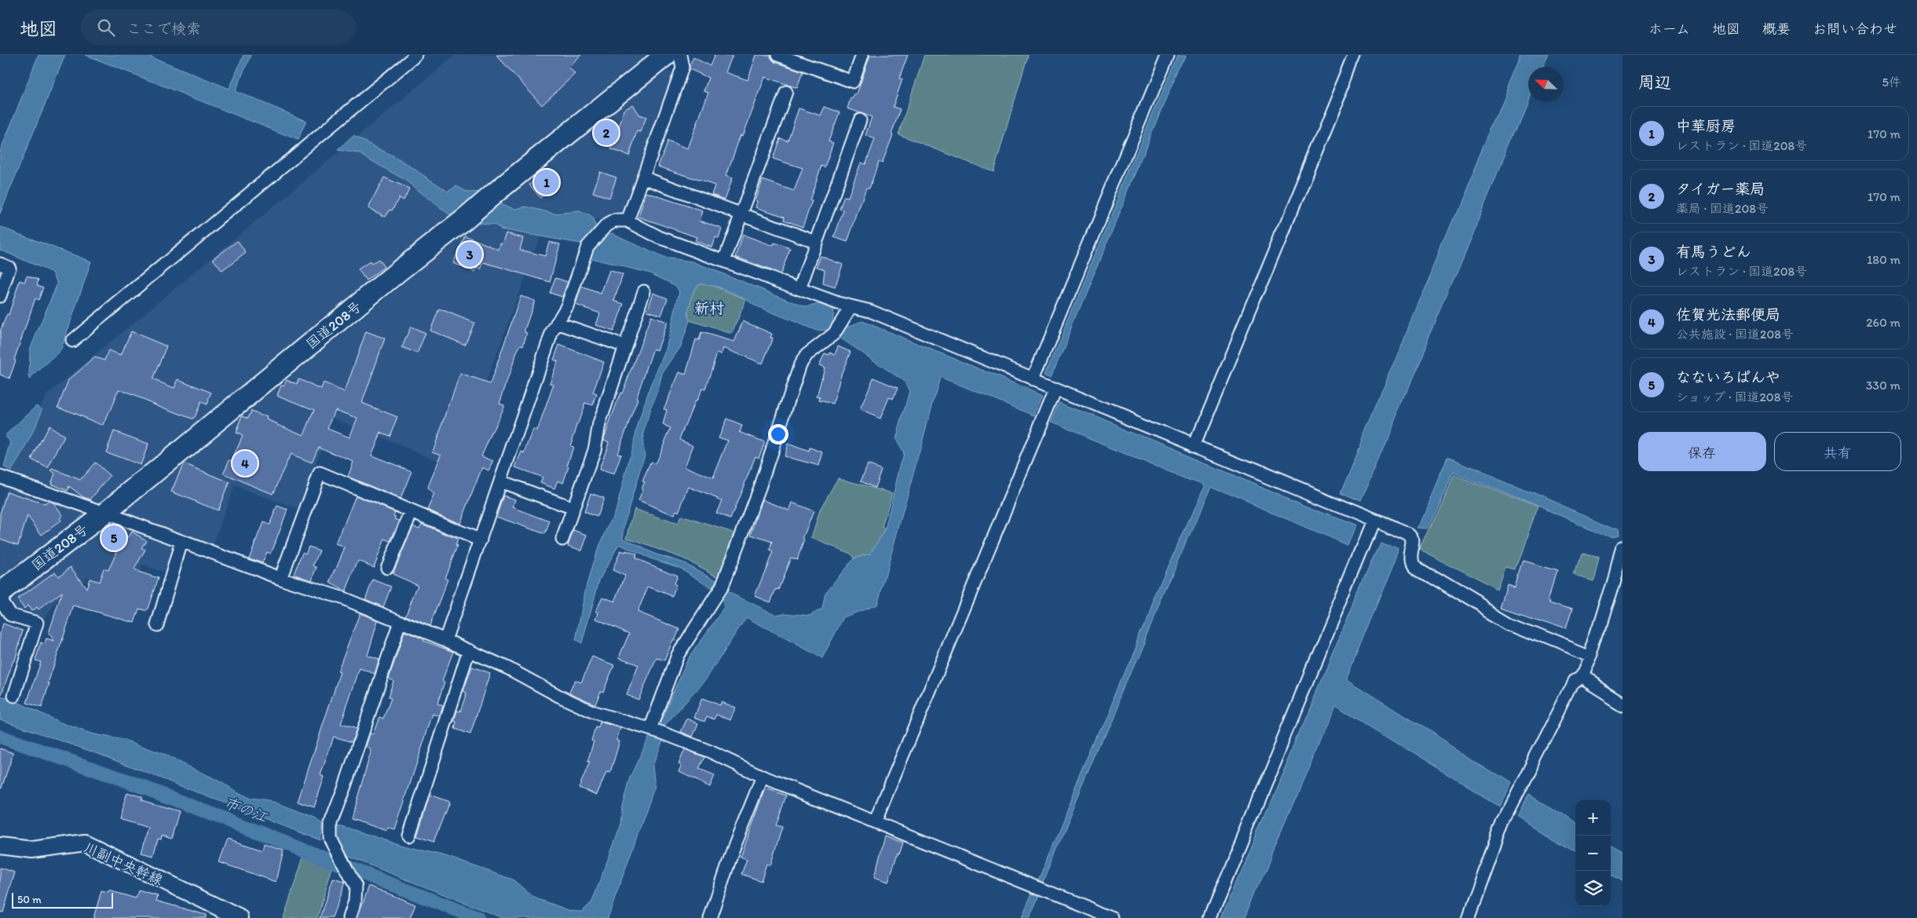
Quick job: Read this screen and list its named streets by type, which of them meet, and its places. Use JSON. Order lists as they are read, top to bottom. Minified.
{"streets":{"highway":["国道208号"],"street":["川副中央幹線"]},"districts":["新村"],"water":["市の江"],"scale_bar":"50 m","north":"top left","page":{"header":"地図","search":"ここで検索","nav":["ホーム","地図","概要","お問い合わせ"],"heading":["周辺","5件"],"list":[{"mark":"1","name":"中華厨房","note":"レストラン · 国道208号","value":"170 m"},{"mark":"2","name":"タイガー薬局","note":"薬局 · 国道208号","value":"170 m"},{"mark":"3","name":"有馬うどん","note":"レストラン · 国道208号","value":"180 m"},{"mark":"4","name":"佐賀光法郵便局","note":"公共施設 · 国道208号","value":"260 m"},{"mark":"5","name":"なないろぱんや","note":"ショップ · 国道208号","value":"330 m"}],"pins":["2","1","3","4","5"],"buttons":["保存","共有"],"map_buttons":["+","−"],"scale":"50 m"}}
